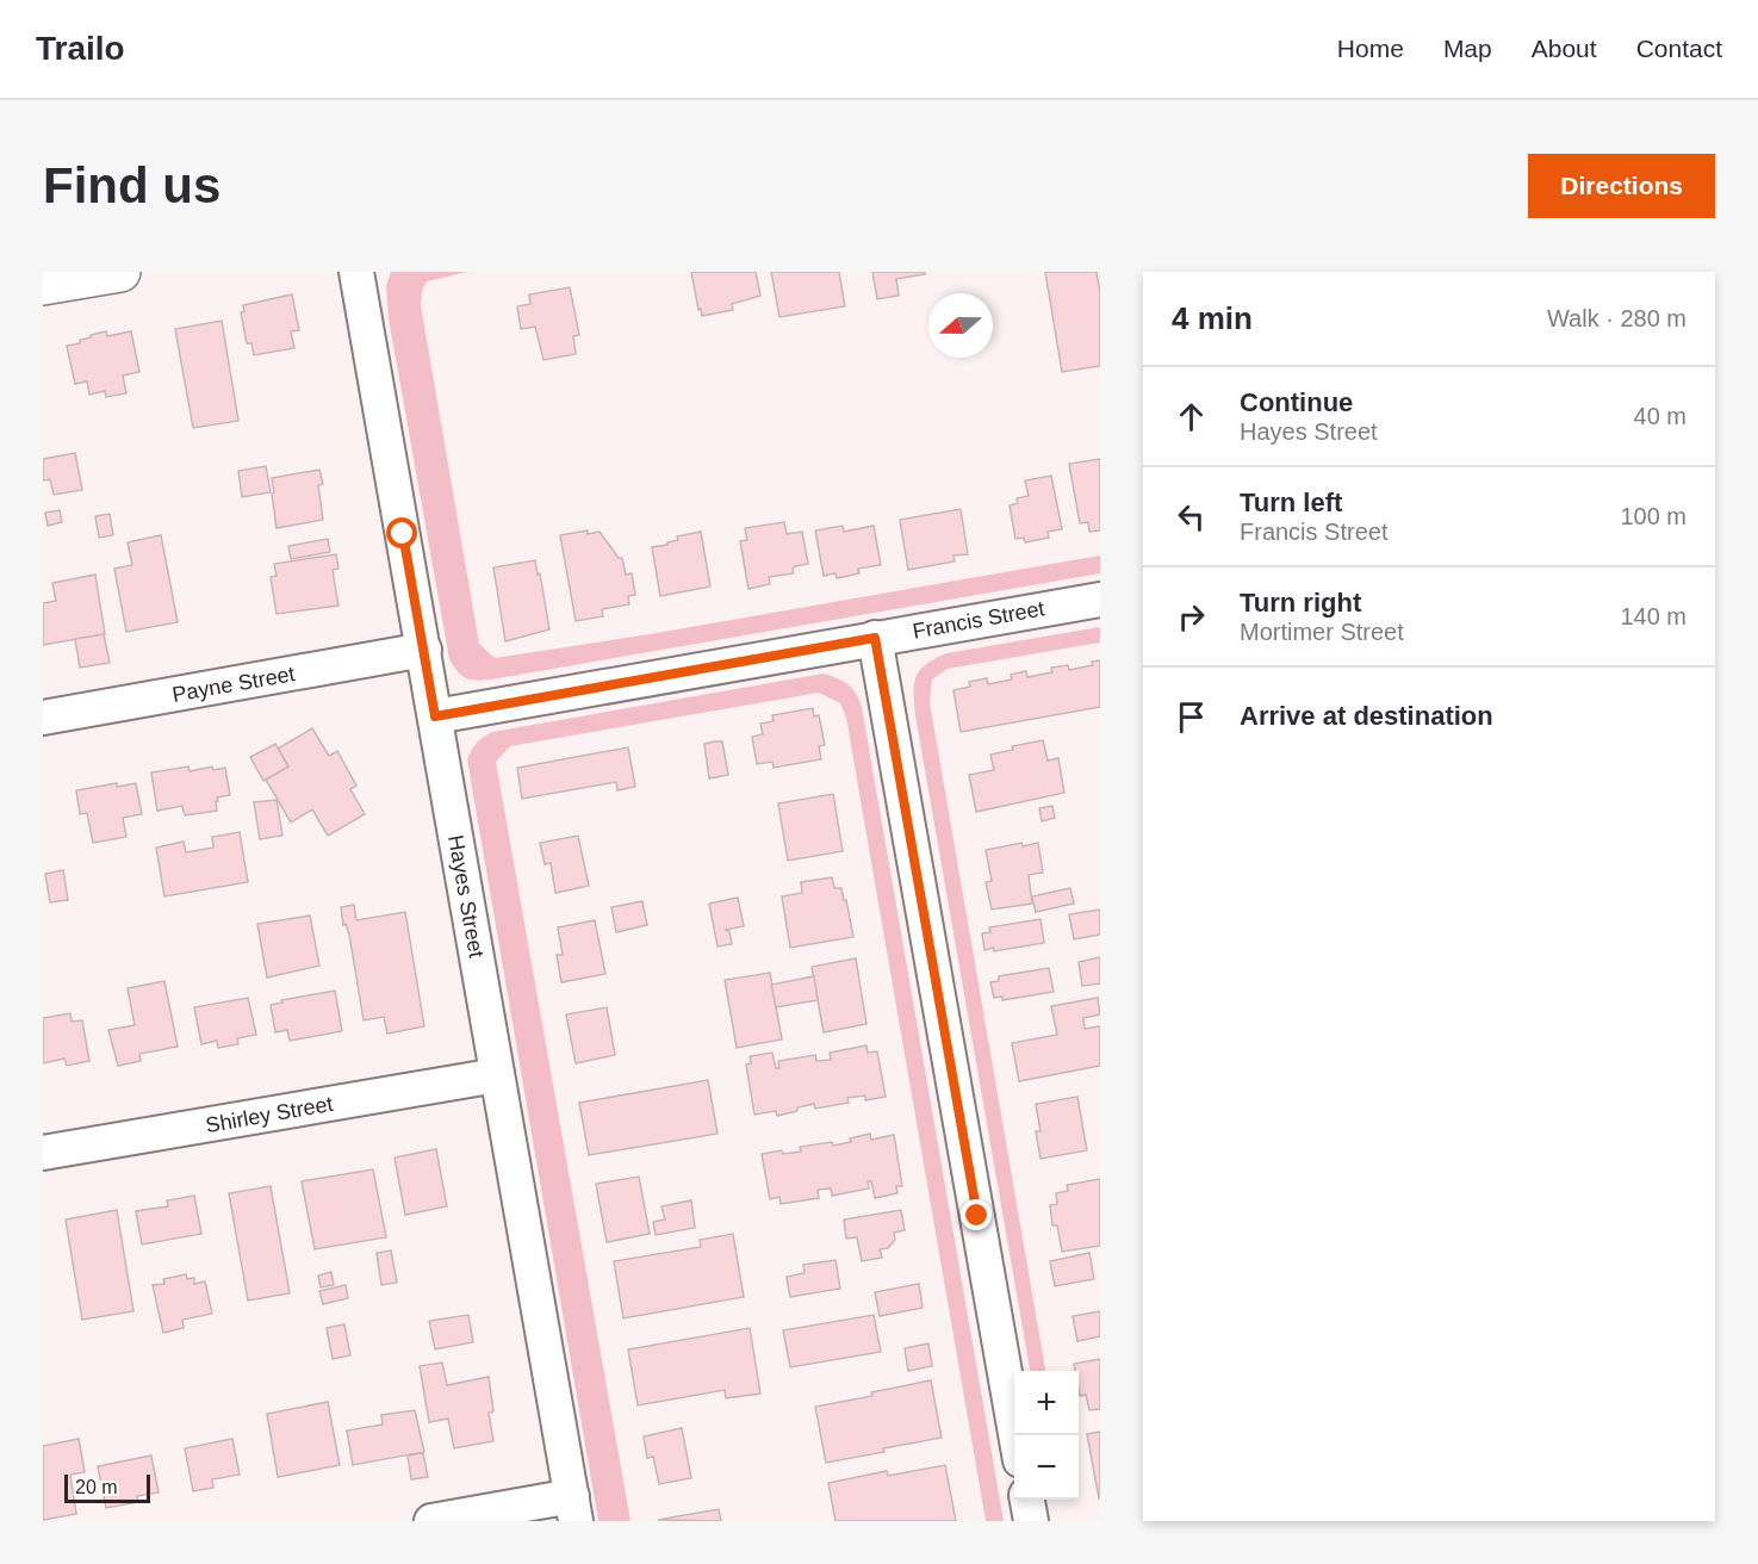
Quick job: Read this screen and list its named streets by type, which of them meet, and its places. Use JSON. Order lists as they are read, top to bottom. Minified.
{"streets":{"street":["Francis Street","Payne Street","Hayes Street","Shirley Street"]},"crossings":[["Francis Street","Hayes Street"],["Payne Street","Hayes Street"],["Hayes Street","Shirley Street"]],"scale_bar":"20 m","north":"left","page":{"header":"Trailo","nav":["Home","Map","About","Contact"],"buttons":"Directions","title":"Find us","heading":["4 min","Walk · 280 m"],"list":[["Continue","Hayes Street","40 m"],["Turn left","Francis Street","100 m"],["Turn right","Mortimer Street","140 m"],"Arrive at destination"],"map_buttons":["+","−"],"scale":"20 m"}}
